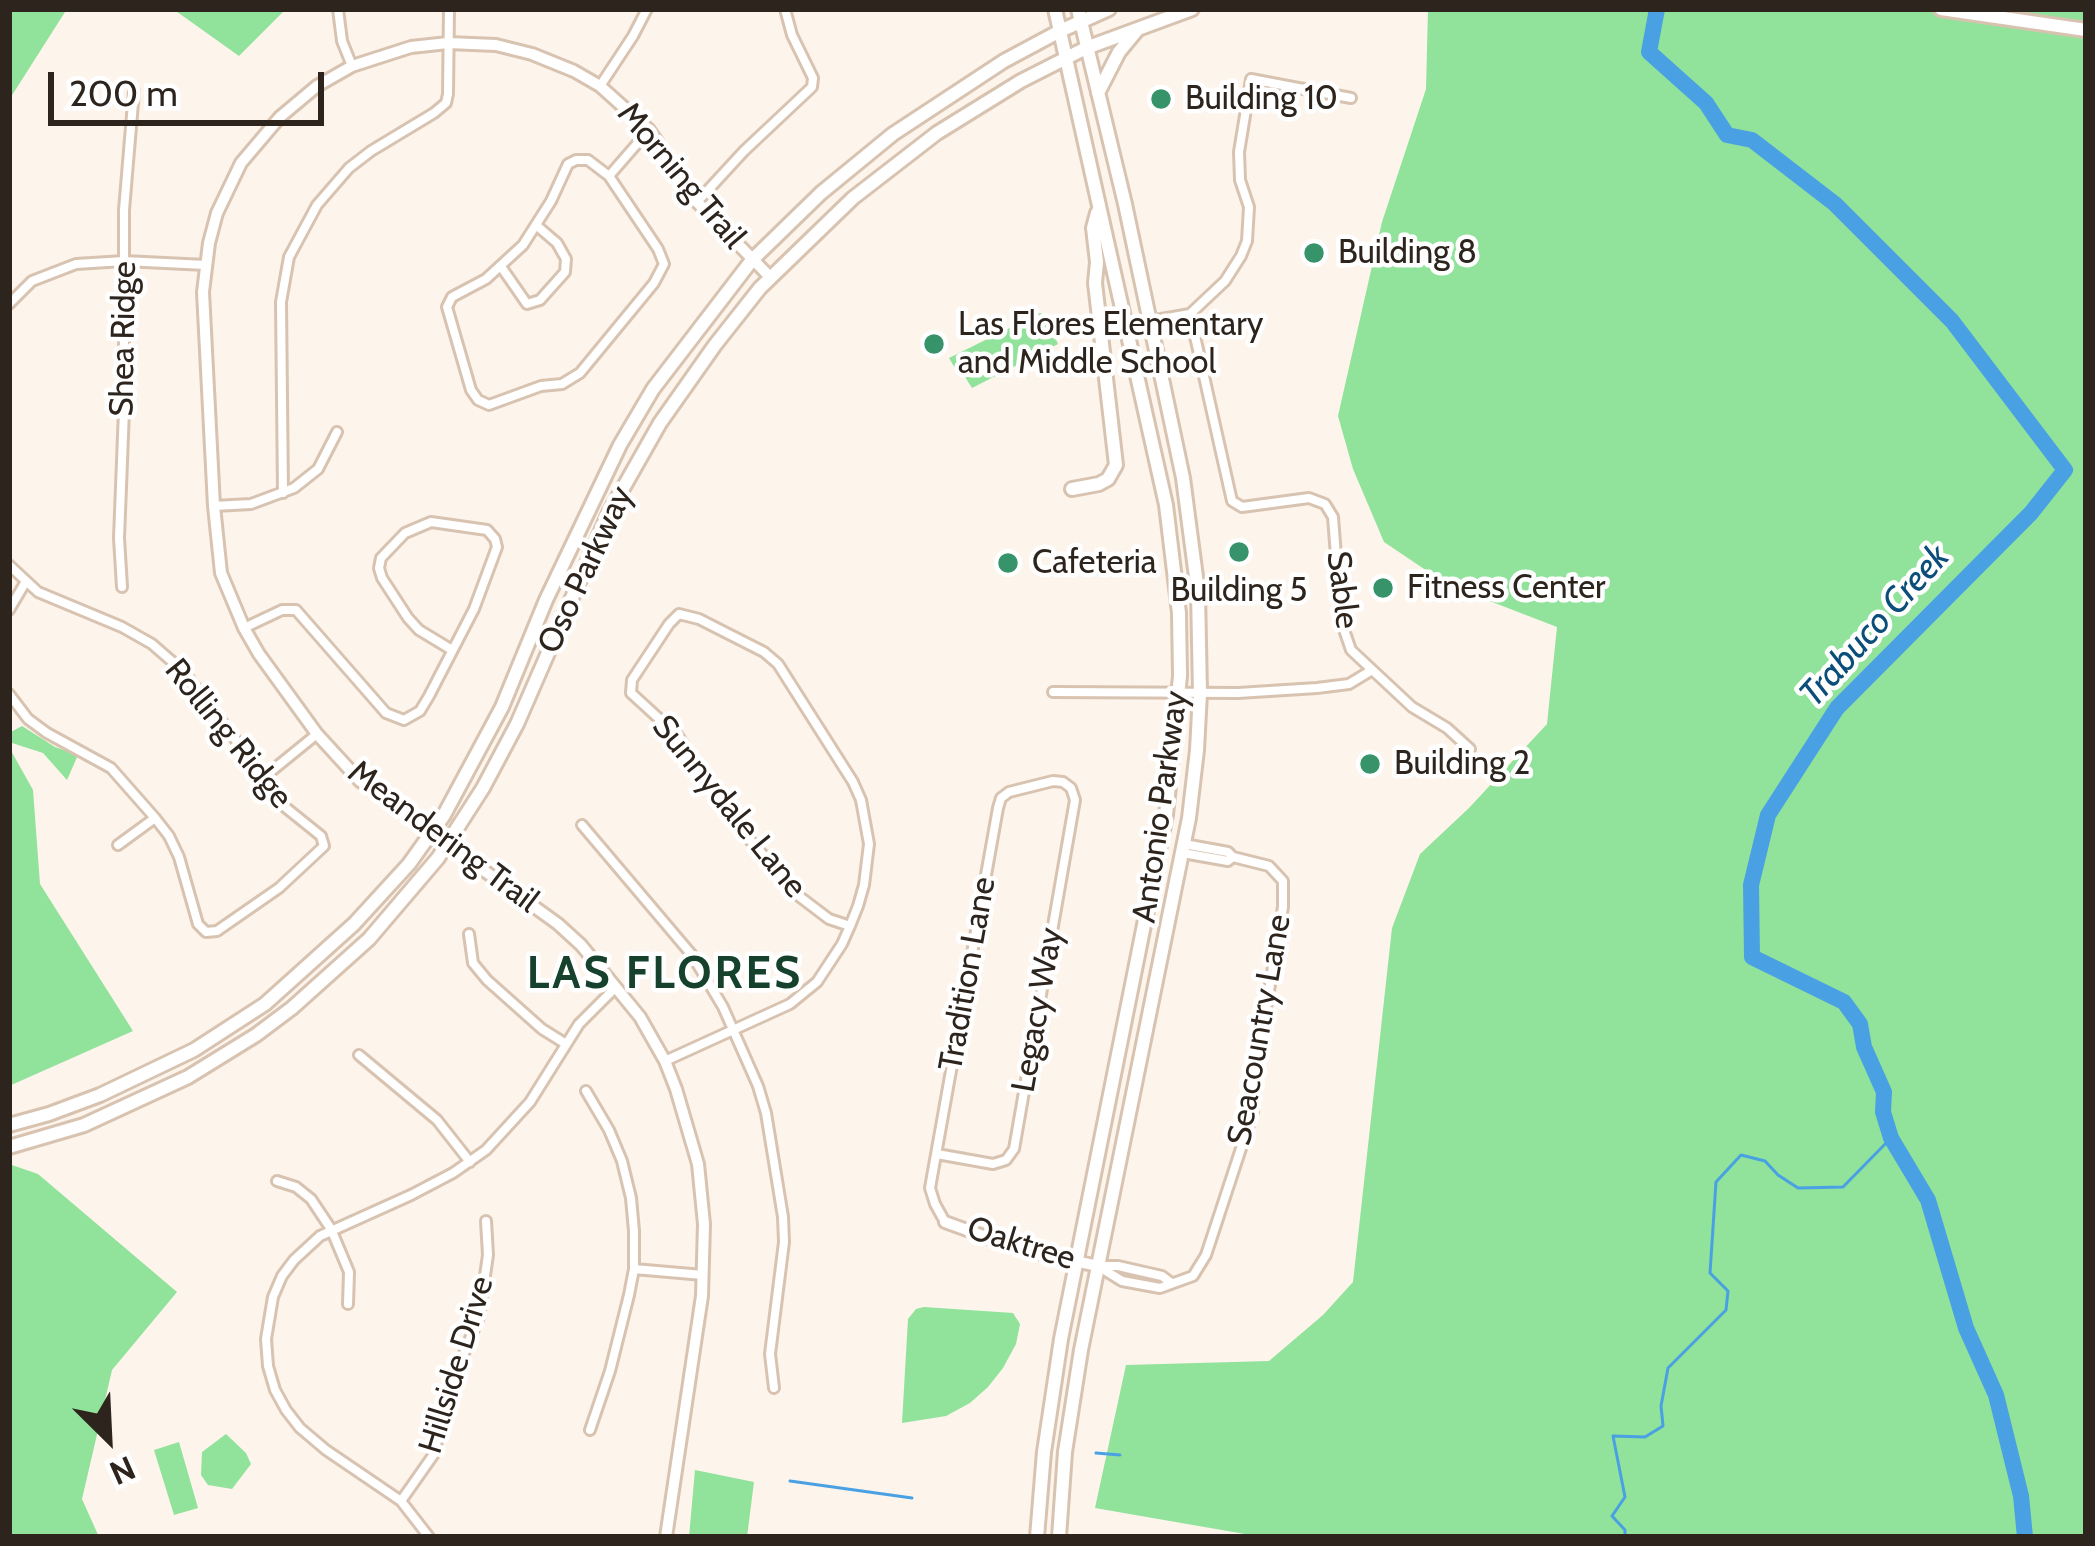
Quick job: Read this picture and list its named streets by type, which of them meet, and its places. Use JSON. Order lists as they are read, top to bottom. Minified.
{"streets":{"main road":["Oso Parkway","Antonio Parkway"],"street":["Morning Trail","Shea Ridge","Sable","Rolling Ridge","Sunnydale Lane","Meandering Trail","Tradition Lane","Legacy Way","Seacountry Lane","Oaktree","Hillside Drive"]},"crossings":[["Morning Trail","Oso Parkway"],["Morning Trail","Meandering Trail"],["Oso Parkway","Antonio Parkway"],["Oso Parkway","Meandering Trail"],["Sable","Antonio Parkway"],["Antonio Parkway","Seacountry Lane"],["Antonio Parkway","Oaktree"],["Tradition Lane","Legacy Way"],["Tradition Lane","Oaktree"],["Seacountry Lane","Oaktree"]],"districts":["LAS FLORES"],"water":["Trabuco Creek"],"places":["Building 10","Building 8","Las Flores Elementary and Middle School","Building 5","Cafeteria","Fitness Center","Building 2"],"scale_bar":"200 m","north":"bottom right"}
